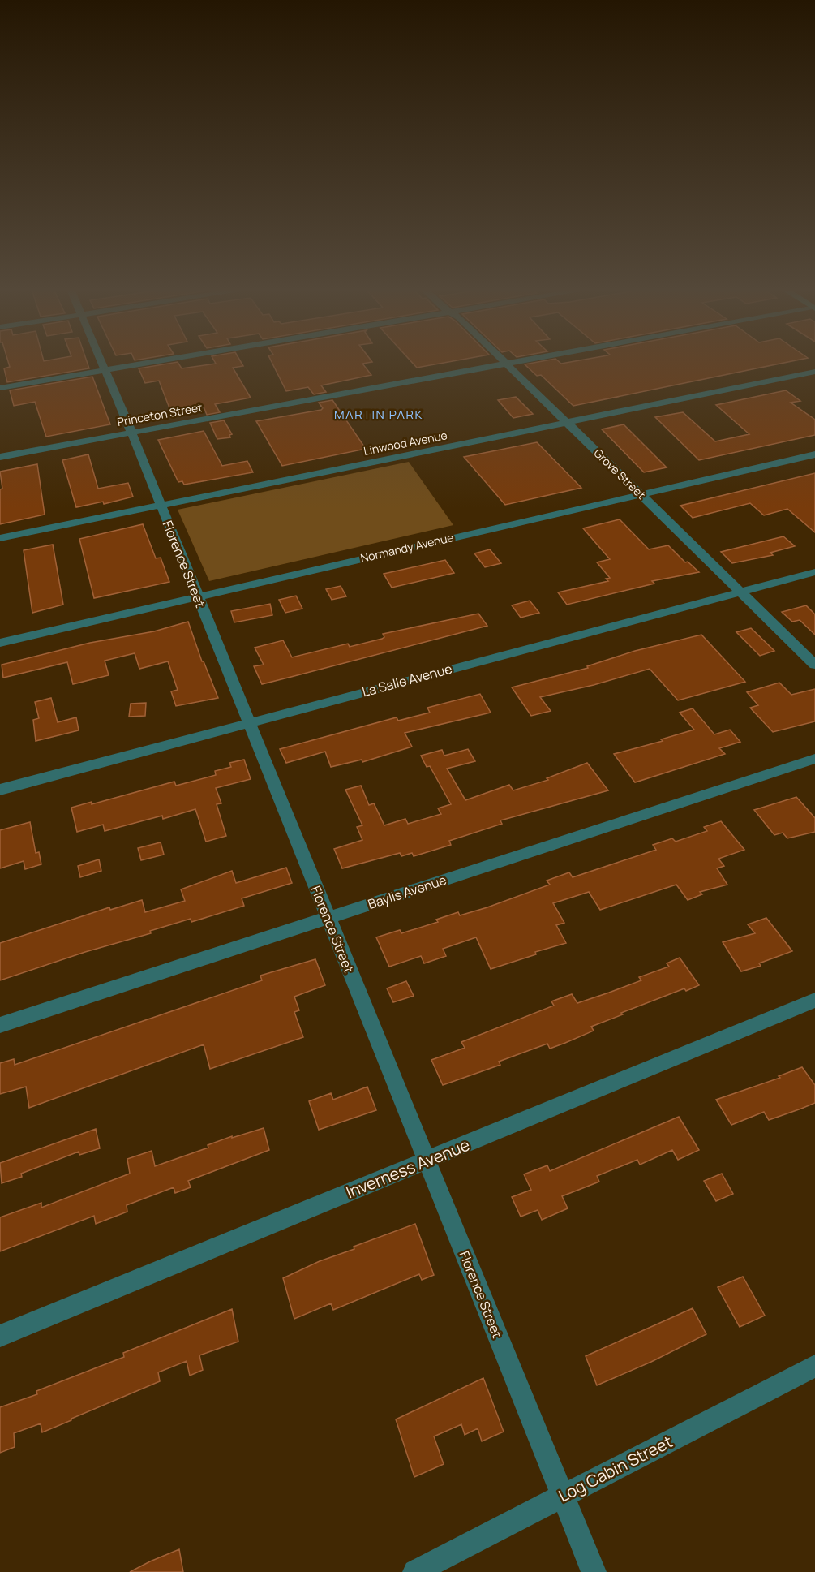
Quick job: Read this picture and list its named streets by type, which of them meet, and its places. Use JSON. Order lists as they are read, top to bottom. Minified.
{"streets":{"street":["Princeton Street","Linwood Avenue","Grove Street","Normandy Avenue","Florence Street","La Salle Avenue","Baylis Avenue","Inverness Avenue","Log Cabin Street"]},"crossings":[["Princeton Street","Grove Street"],["Princeton Street","Florence Street"],["Linwood Avenue","Grove Street"],["Linwood Avenue","Florence Street"],["Grove Street","Normandy Avenue"],["Grove Street","La Salle Avenue"],["Normandy Avenue","Florence Street"],["Florence Street","La Salle Avenue"],["Florence Street","Baylis Avenue"],["Florence Street","Inverness Avenue"],["Florence Street","Log Cabin Street"]],"districts":["MARTIN PARK"]}
